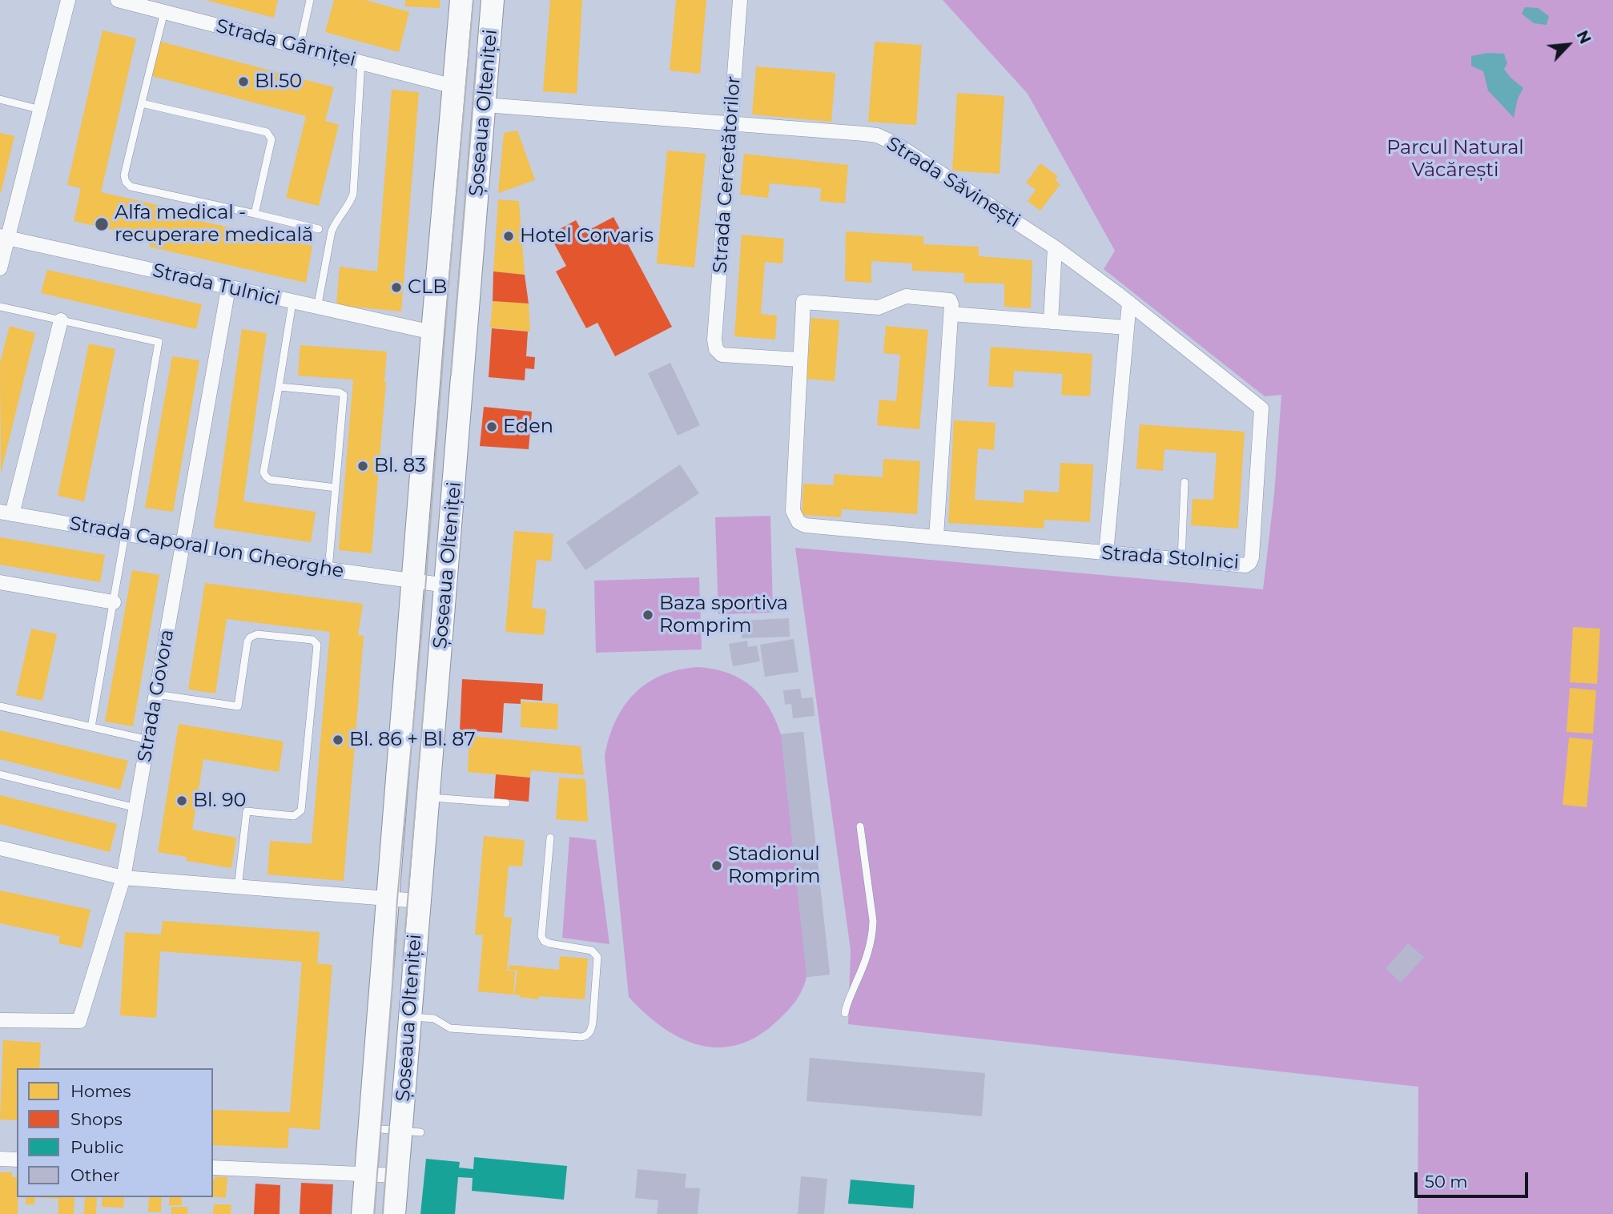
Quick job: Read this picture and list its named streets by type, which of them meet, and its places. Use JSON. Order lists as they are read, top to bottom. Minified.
{"streets":{"main road":["Șoseaua Olteniței"],"street":["Strada Gârniței","Strada Cercetătorilor","Strada Săvinești","Strada Tulnici","Strada Caporal Ion Gheorghe","Strada Stolnici","Strada Govora"]},"crossings":[["Strada Gârniței","Șoseaua Olteniței"],["Șoseaua Olteniței","Strada Săvinești"],["Șoseaua Olteniței","Strada Tulnici"],["Șoseaua Olteniței","Strada Caporal Ion Gheorghe"],["Strada Cercetătorilor","Strada Săvinești"],["Strada Cercetătorilor","Strada Stolnici"],["Strada Săvinești","Strada Stolnici"],["Strada Tulnici","Strada Govora"],["Strada Caporal Ion Gheorghe","Strada Govora"]],"parks":["Parcul Natural Văcărești"],"places":["Bl.50","Alfa medical - recuperare medicală","Hotel Corvaris","CLB","Eden","Bl. 83","Baza sportiva Romprim","Bl. 86 + Bl. 87","Bl. 90","Stadionul Romprim"],"legend":["Homes","Shops","Public","Other"],"scale_bar":"50 m","north":"top right"}
